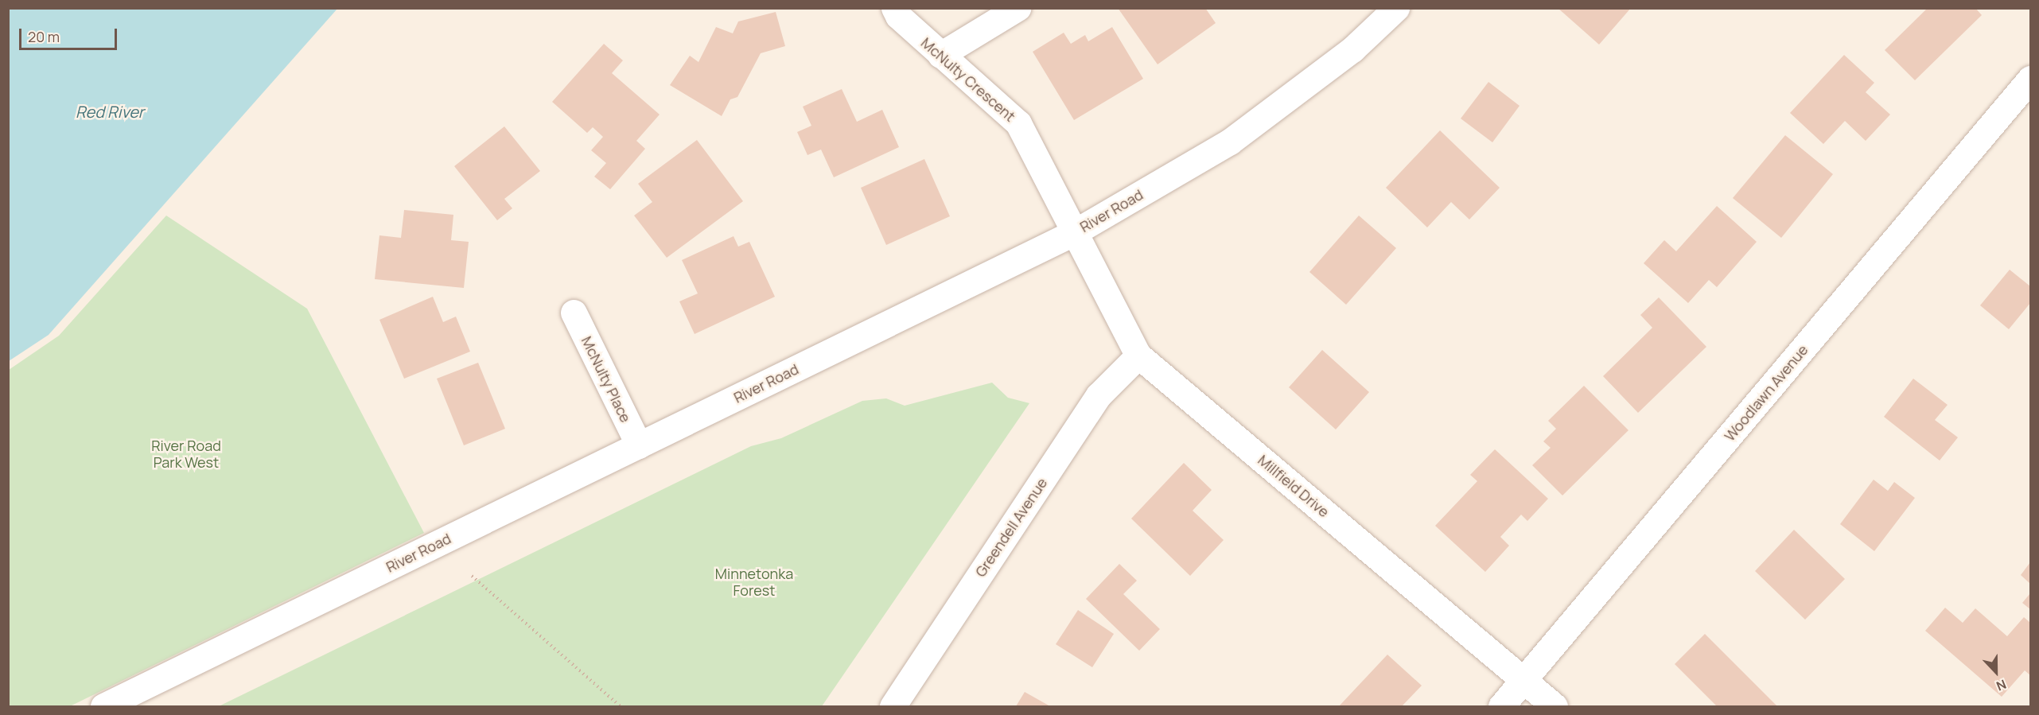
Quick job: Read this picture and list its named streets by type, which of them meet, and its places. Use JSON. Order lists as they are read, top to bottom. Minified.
{"streets":{"street":["McNulty Crescent","River Road","McNulty Place","Woodlawn Avenue","Millfield Drive","Greendell Avenue"]},"crossings":[["McNulty Crescent","River Road"],["McNulty Crescent","Millfield Drive"],["River Road","McNulty Place"],["River Road","Millfield Drive"],["Woodlawn Avenue","Millfield Drive"],["Millfield Drive","Greendell Avenue"]],"water":["Red River"],"parks":["River Road Park West","Minnetonka Forest"],"scale_bar":"20 m","north":"bottom"}
